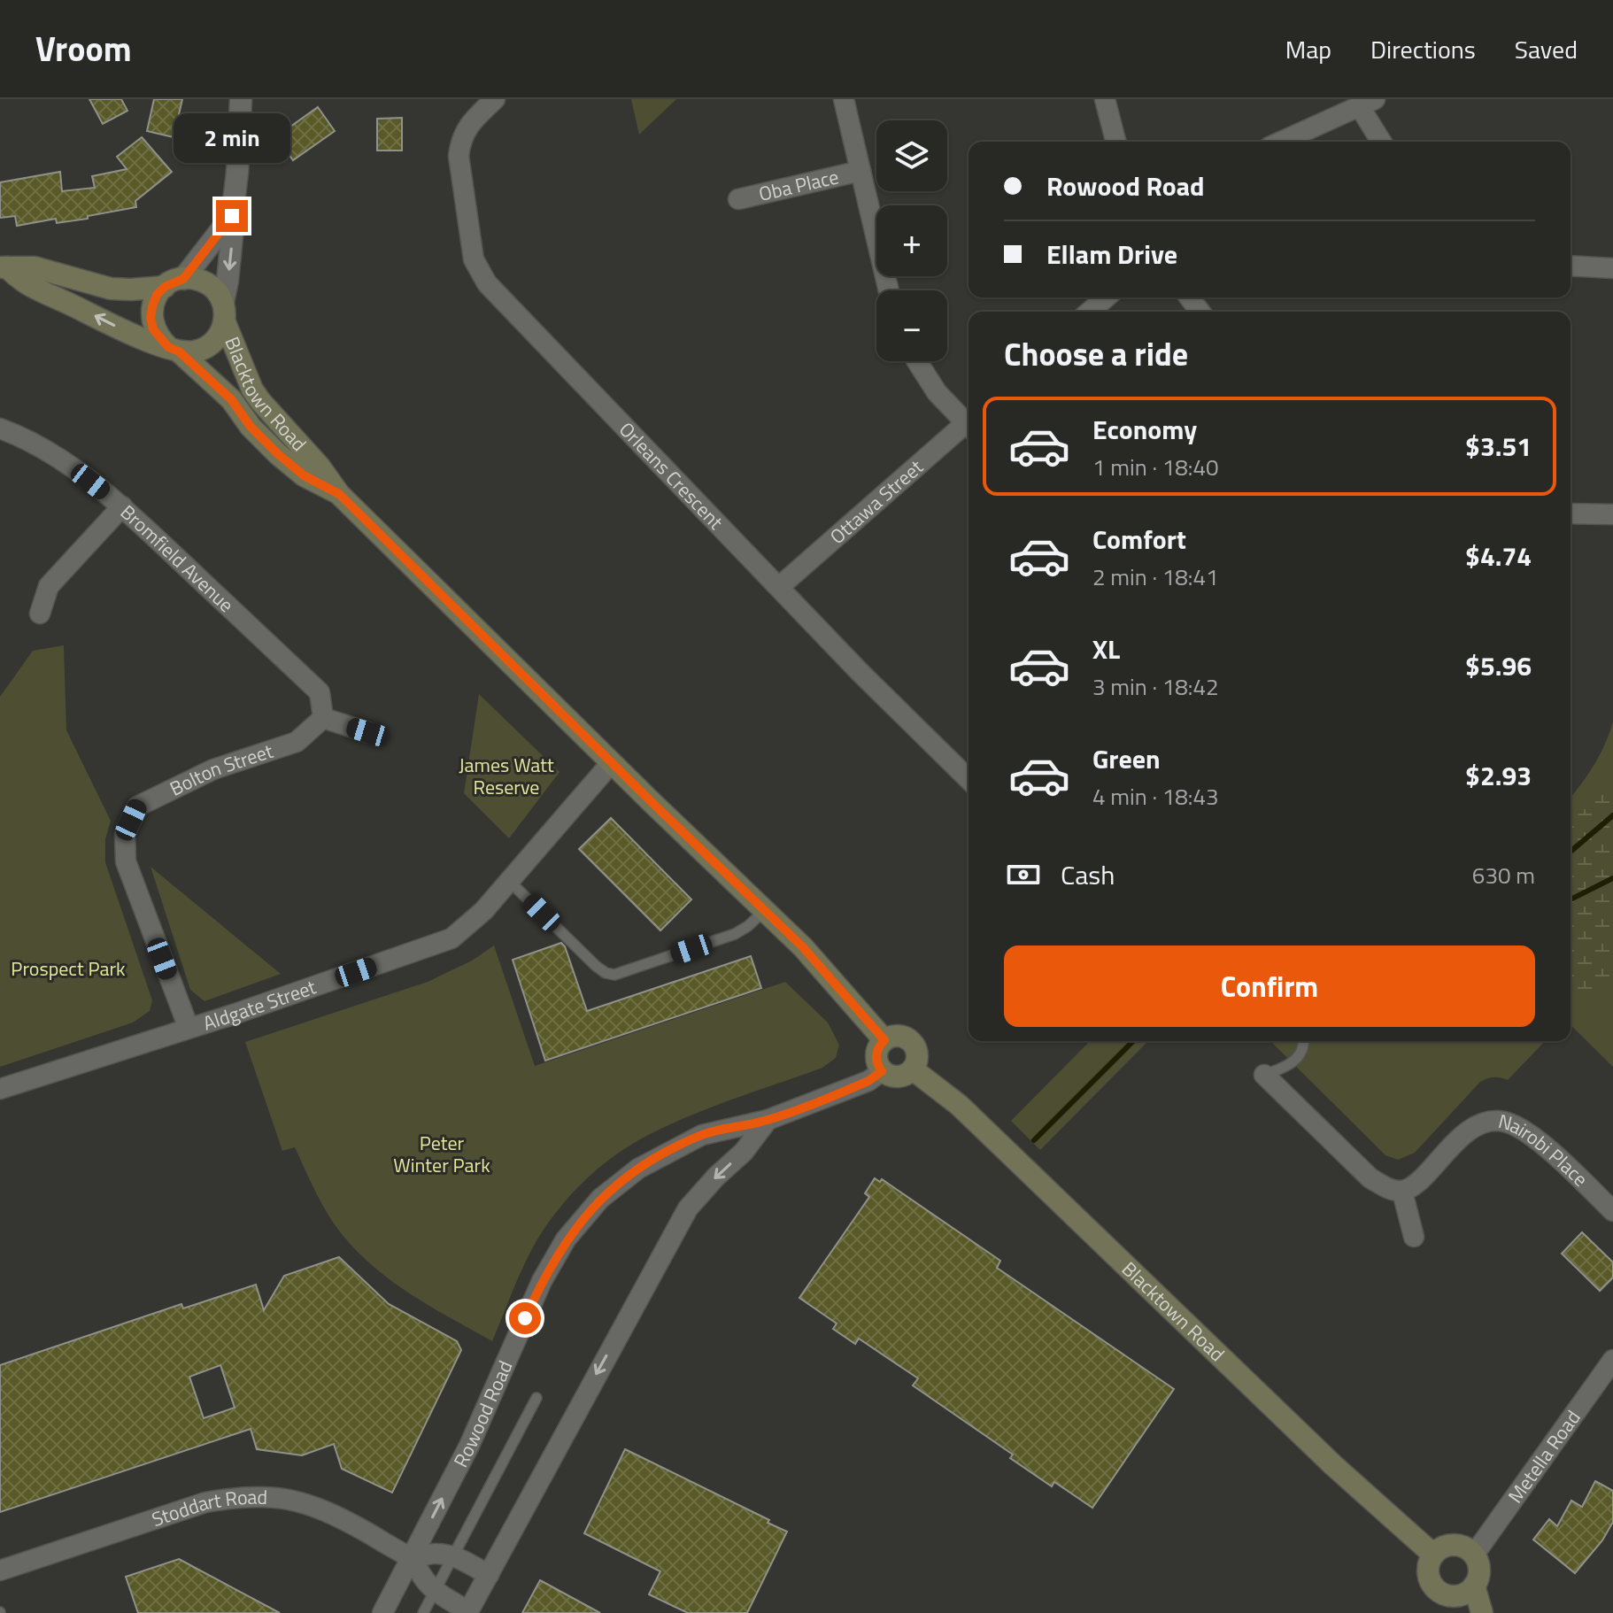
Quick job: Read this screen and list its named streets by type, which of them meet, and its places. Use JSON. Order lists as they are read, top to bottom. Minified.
{"streets":{"main road":["Blacktown Road"],"street":["Oba Place","Orleans Crescent","Ottawa Street","Bromfield Avenue","Bolton Street","Aldgate Street","Nairobi Place","Rowood Road","Metella Road","Stoddart Road"]},"crossings":[["Blacktown Road","Aldgate Street"],["Blacktown Road","Rowood Road"],["Blacktown Road","Metella Road"],["Orleans Crescent","Ottawa Street"],["Bromfield Avenue","Bolton Street"],["Bolton Street","Aldgate Street"],["Rowood Road","Stoddart Road"]],"parks":["James Watt Reserve","Prospect Park","Peter Winter Park"],"page":{"header":"Vroom","nav":["Map","Directions","Saved"],"bubble":"2 min","map_buttons":["+","−"],"banner":["Rowood Road","Ellam Drive"],"heading":"Choose a ride","list":[{"name":"Economy","note":"1 min · 18:40","value":"$3.51"},{"name":"Comfort","note":"2 min · 18:41","value":"$4.74"},{"name":"XL","note":"3 min · 18:42","value":"$5.96"},{"name":"Green","note":"4 min · 18:43","value":"$2.93"}],"pay":["Cash","630 m"],"buttons":"Confirm"}}
